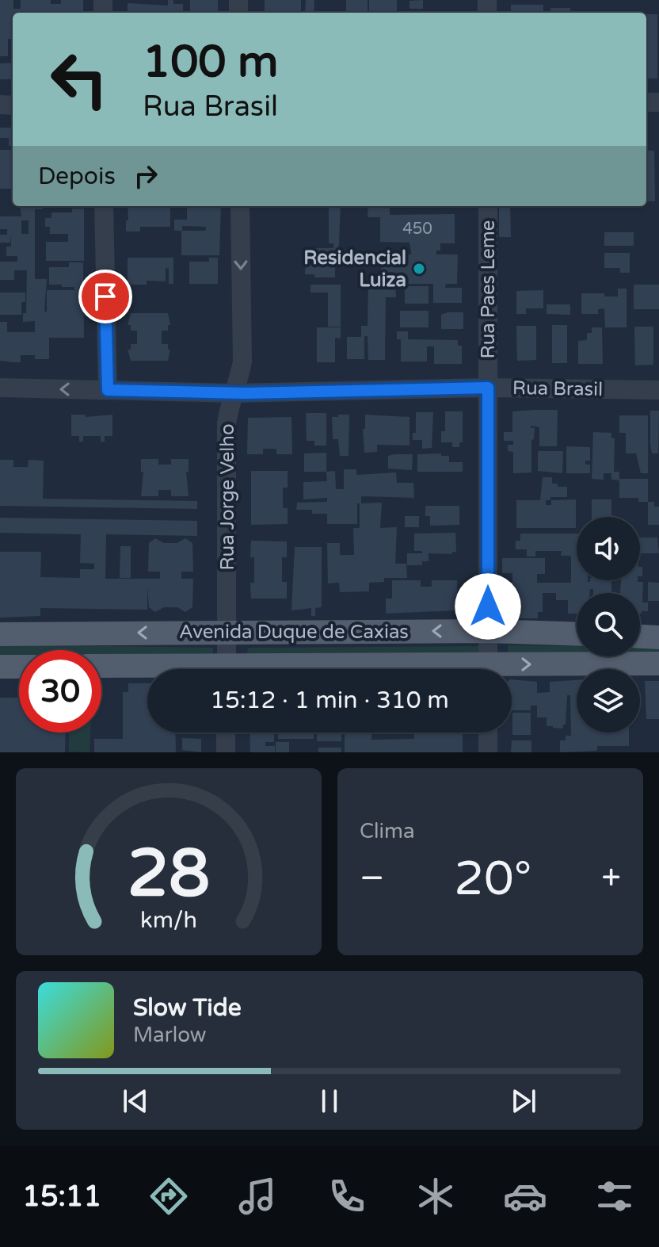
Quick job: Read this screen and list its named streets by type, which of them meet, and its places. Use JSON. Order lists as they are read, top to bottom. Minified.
{"streets":{"main road":["Avenida Duque de Caxias"],"street":["Rua Paes Leme","Rua Brasil","Rua Jorge Velho"]},"crossings":[["Rua Paes Leme","Rua Brasil"],["Rua Paes Leme","Avenida Duque de Caxias"],["Rua Brasil","Rua Jorge Velho"],["Rua Jorge Velho","Avenida Duque de Caxias"]],"places":["Residencial Luiza"],"house_numbers":["450"],"page":{"turn":["100 m","Rua Brasil"],"then":"Depois","limit":"30","trip":"15:12 · 1 min · 310 m","tile":"Clima","heat":["−","20°","+"],"song":["Slow Tide","Marlow"],"tabs":"15:11","gauge":["28","km/h"]}}
